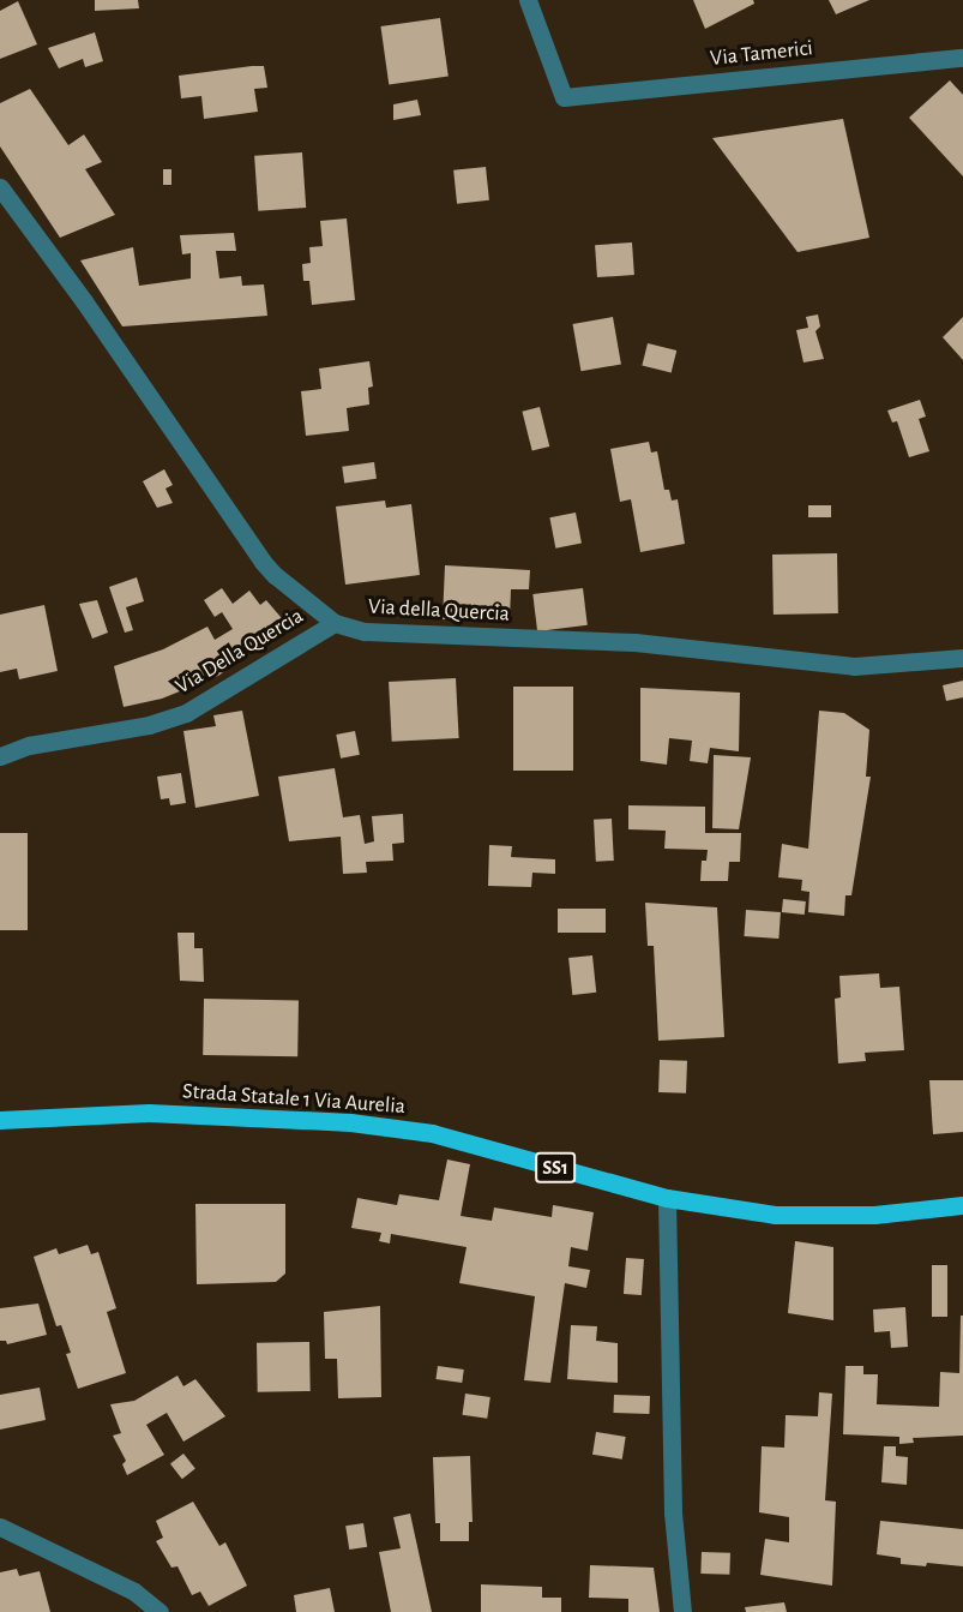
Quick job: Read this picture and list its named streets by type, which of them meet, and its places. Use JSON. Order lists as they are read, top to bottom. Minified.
{"streets":{"main road":["Strada Statale 1 Via Aurelia","SS1"],"street":["Via Tamerici","Via della Quercia","Via Della Quercia"]},"crossings":[["Via della Quercia","Via Della Quercia"]]}
